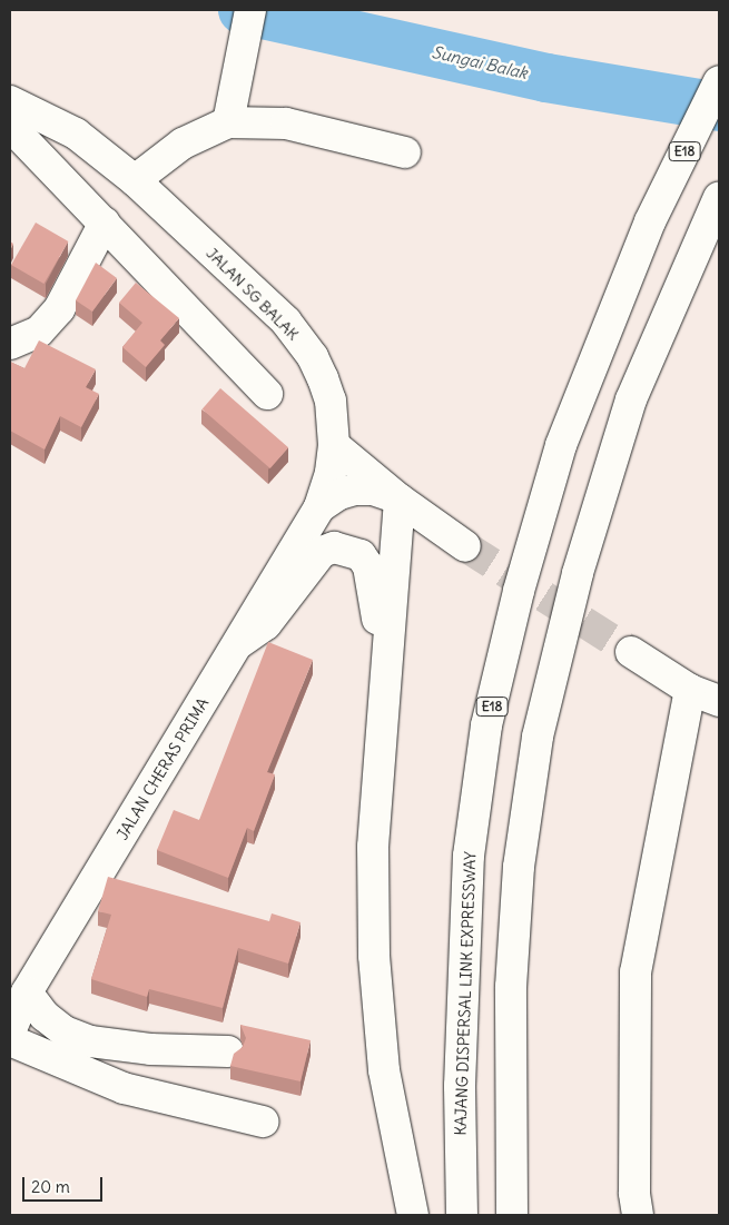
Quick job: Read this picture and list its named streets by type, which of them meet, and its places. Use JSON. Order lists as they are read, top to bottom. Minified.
{"streets":{"main road":["E18","JALAN SG BALAK","JALAN CHERAS PRIMA","KAJANG DISPERSAL LINK EXPRESSWAY"]},"crossings":[["JALAN SG BALAK","JALAN CHERAS PRIMA"]],"water":["Sungai Balak"],"scale_bar":"20 m"}
